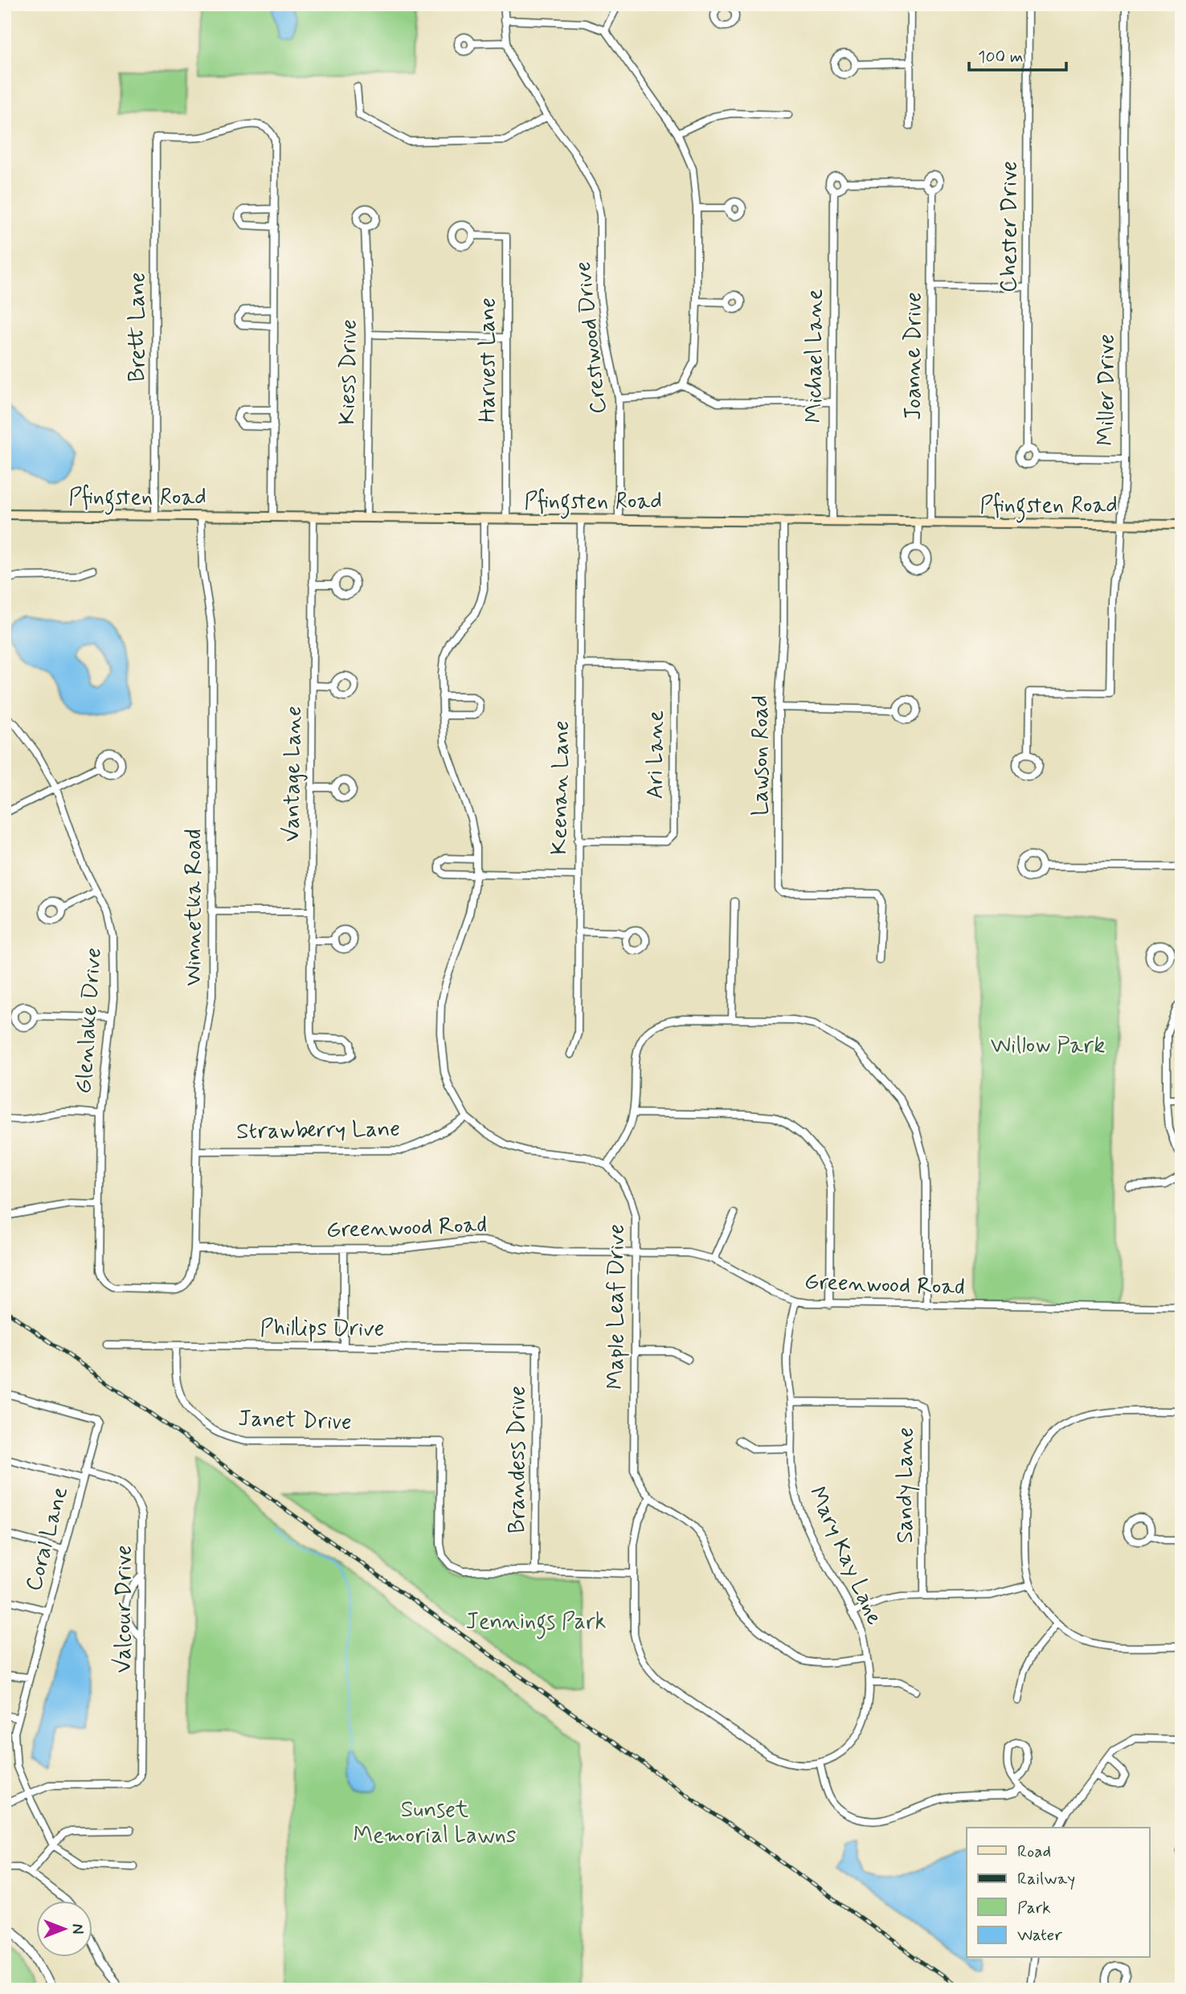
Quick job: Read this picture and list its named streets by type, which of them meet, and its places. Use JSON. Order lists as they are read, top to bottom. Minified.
{"streets":{"main road":["Pfingsten Road"],"street":["Chester Drive","Brett Lane","Crestwood Drive","Michael Lane","Joanne Drive","Harvest Lane","Kiess Drive","Miller Drive","Ari Lane","Lawson Road","Vantage Lane","Keenan Lane","Winnetka Road","Glenlake Drive","Strawberry Lane","Greenwood Road","Maple Leaf Drive","Phillips Drive","Janet Drive","Brandess Drive","Sandy Lane","Coral Lane","Mary Kay Lane","Valcour Drive"]},"crossings":[["Brett Lane","Pfingsten Road"],["Crestwood Drive","Pfingsten Road"],["Michael Lane","Pfingsten Road"],["Joanne Drive","Pfingsten Road"],["Harvest Lane","Pfingsten Road"],["Kiess Drive","Pfingsten Road"],["Miller Drive","Pfingsten Road"],["Pfingsten Road","Lawson Road"],["Pfingsten Road","Vantage Lane"],["Pfingsten Road","Keenan Lane"],["Pfingsten Road","Winnetka Road"],["Ari Lane","Keenan Lane"],["Winnetka Road","Glenlake Drive"],["Winnetka Road","Strawberry Lane"],["Winnetka Road","Greenwood Road"],["Greenwood Road","Maple Leaf Drive"],["Greenwood Road","Mary Kay Lane"],["Maple Leaf Drive","Mary Kay Lane"],["Phillips Drive","Janet Drive"],["Phillips Drive","Brandess Drive"],["Janet Drive","Brandess Drive"],["Sandy Lane","Mary Kay Lane"],["Coral Lane","Valcour Drive"]],"parks":["Willow Park","Jennings Park","Sunset Memorial Lawns"],"legend":["Road","Railway","Park","Water"],"scale_bar":"100 m","north":"right"}
